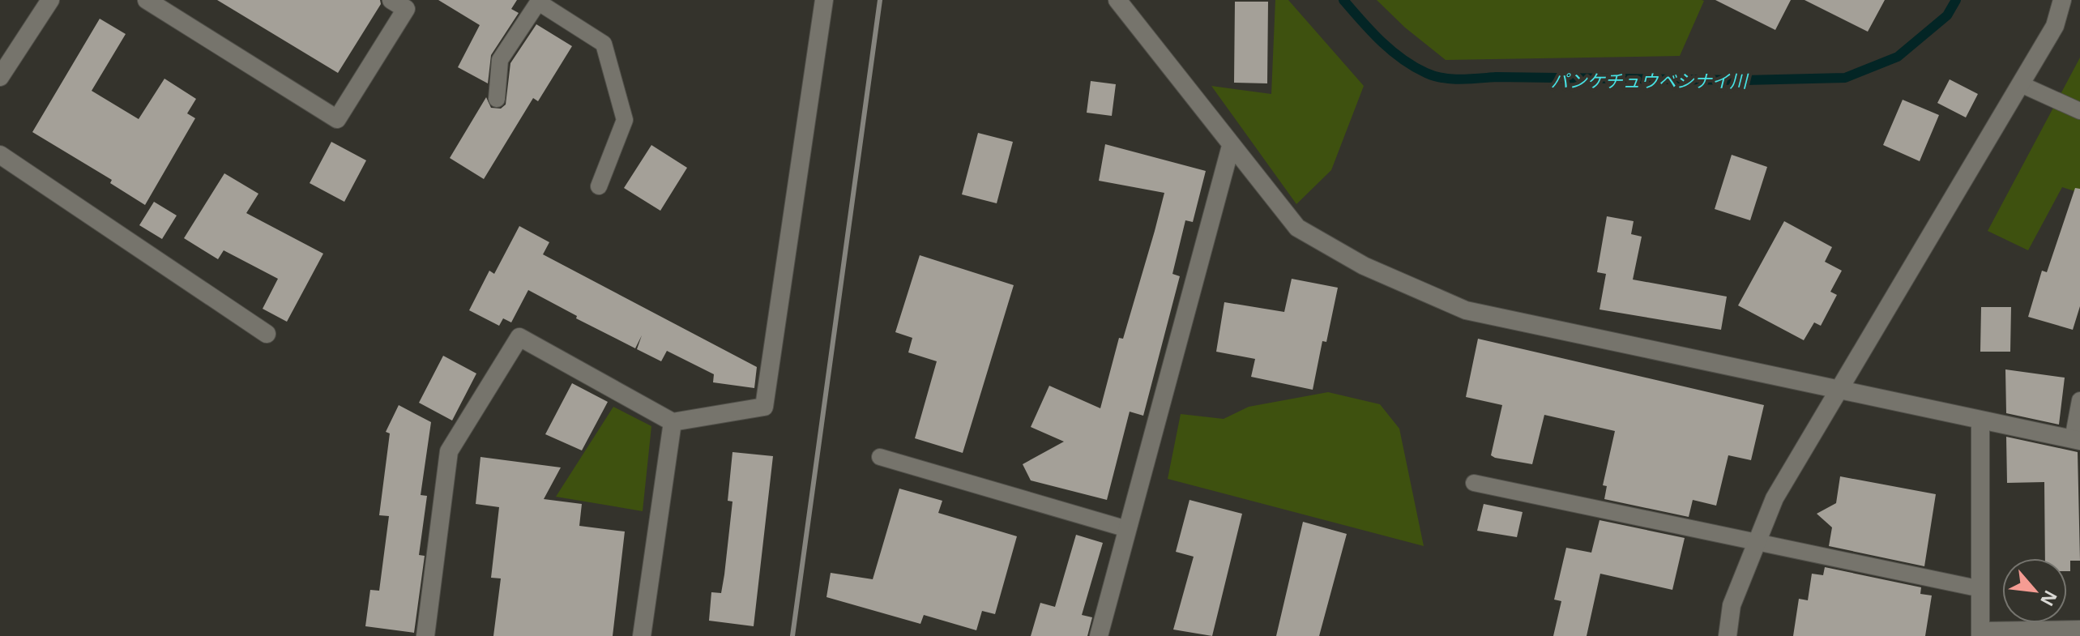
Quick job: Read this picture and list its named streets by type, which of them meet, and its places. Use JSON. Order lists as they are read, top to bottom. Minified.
{"water":["パンケチュウベシナイ川"],"north":"bottom right"}
